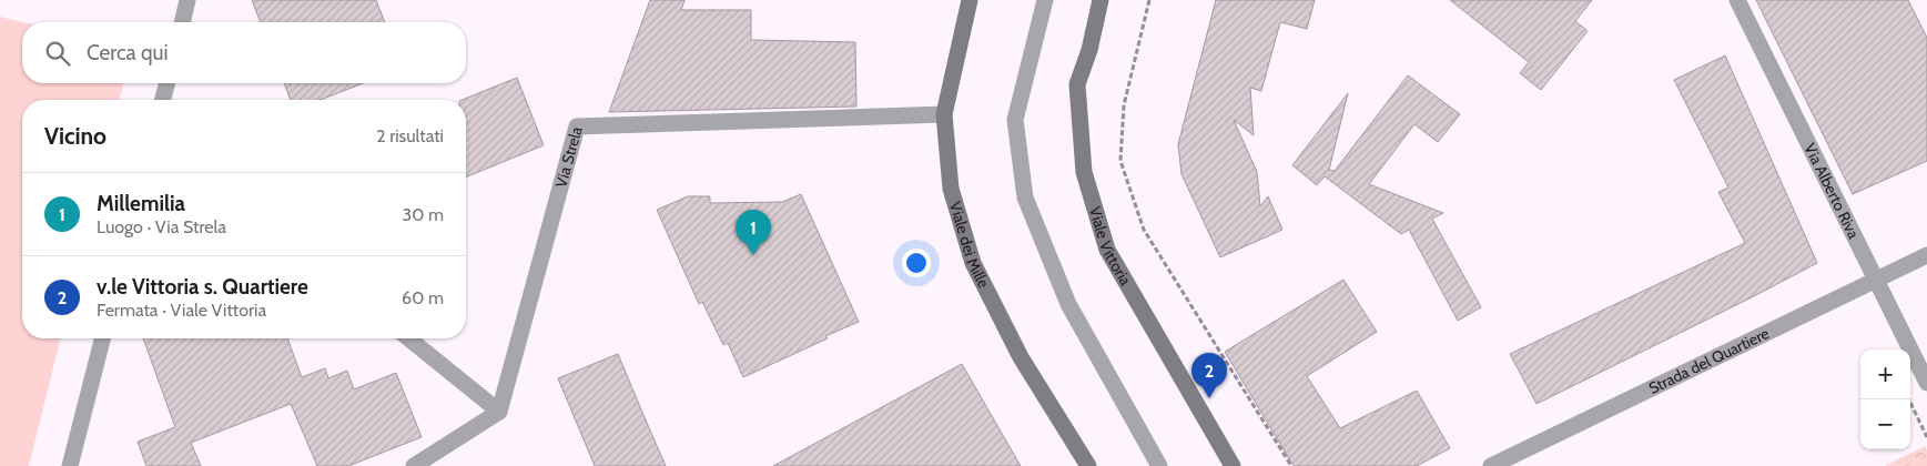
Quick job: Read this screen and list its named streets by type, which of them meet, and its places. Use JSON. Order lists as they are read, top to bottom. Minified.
{"streets":{"main road":["Viale Vittoria","Viale dei Mille"],"street":["Via Strela","Via Alberto Riva","Strada del Quartiere"]},"crossings":[["Via Strela","Viale dei Mille"],["Via Alberto Riva","Strada del Quartiere"]],"page":{"search":"Cerca qui","heading":["Vicino","2 risultati"],"list":[{"mark":"1","name":"Millemilia","note":"Luogo · Via Strela","value":"30 m"},{"mark":"2","name":"v.le Vittoria s. Quartiere","note":"Fermata · Viale Vittoria","value":"60 m"}],"pins":["1","2"],"map_buttons":["+","−"]}}
